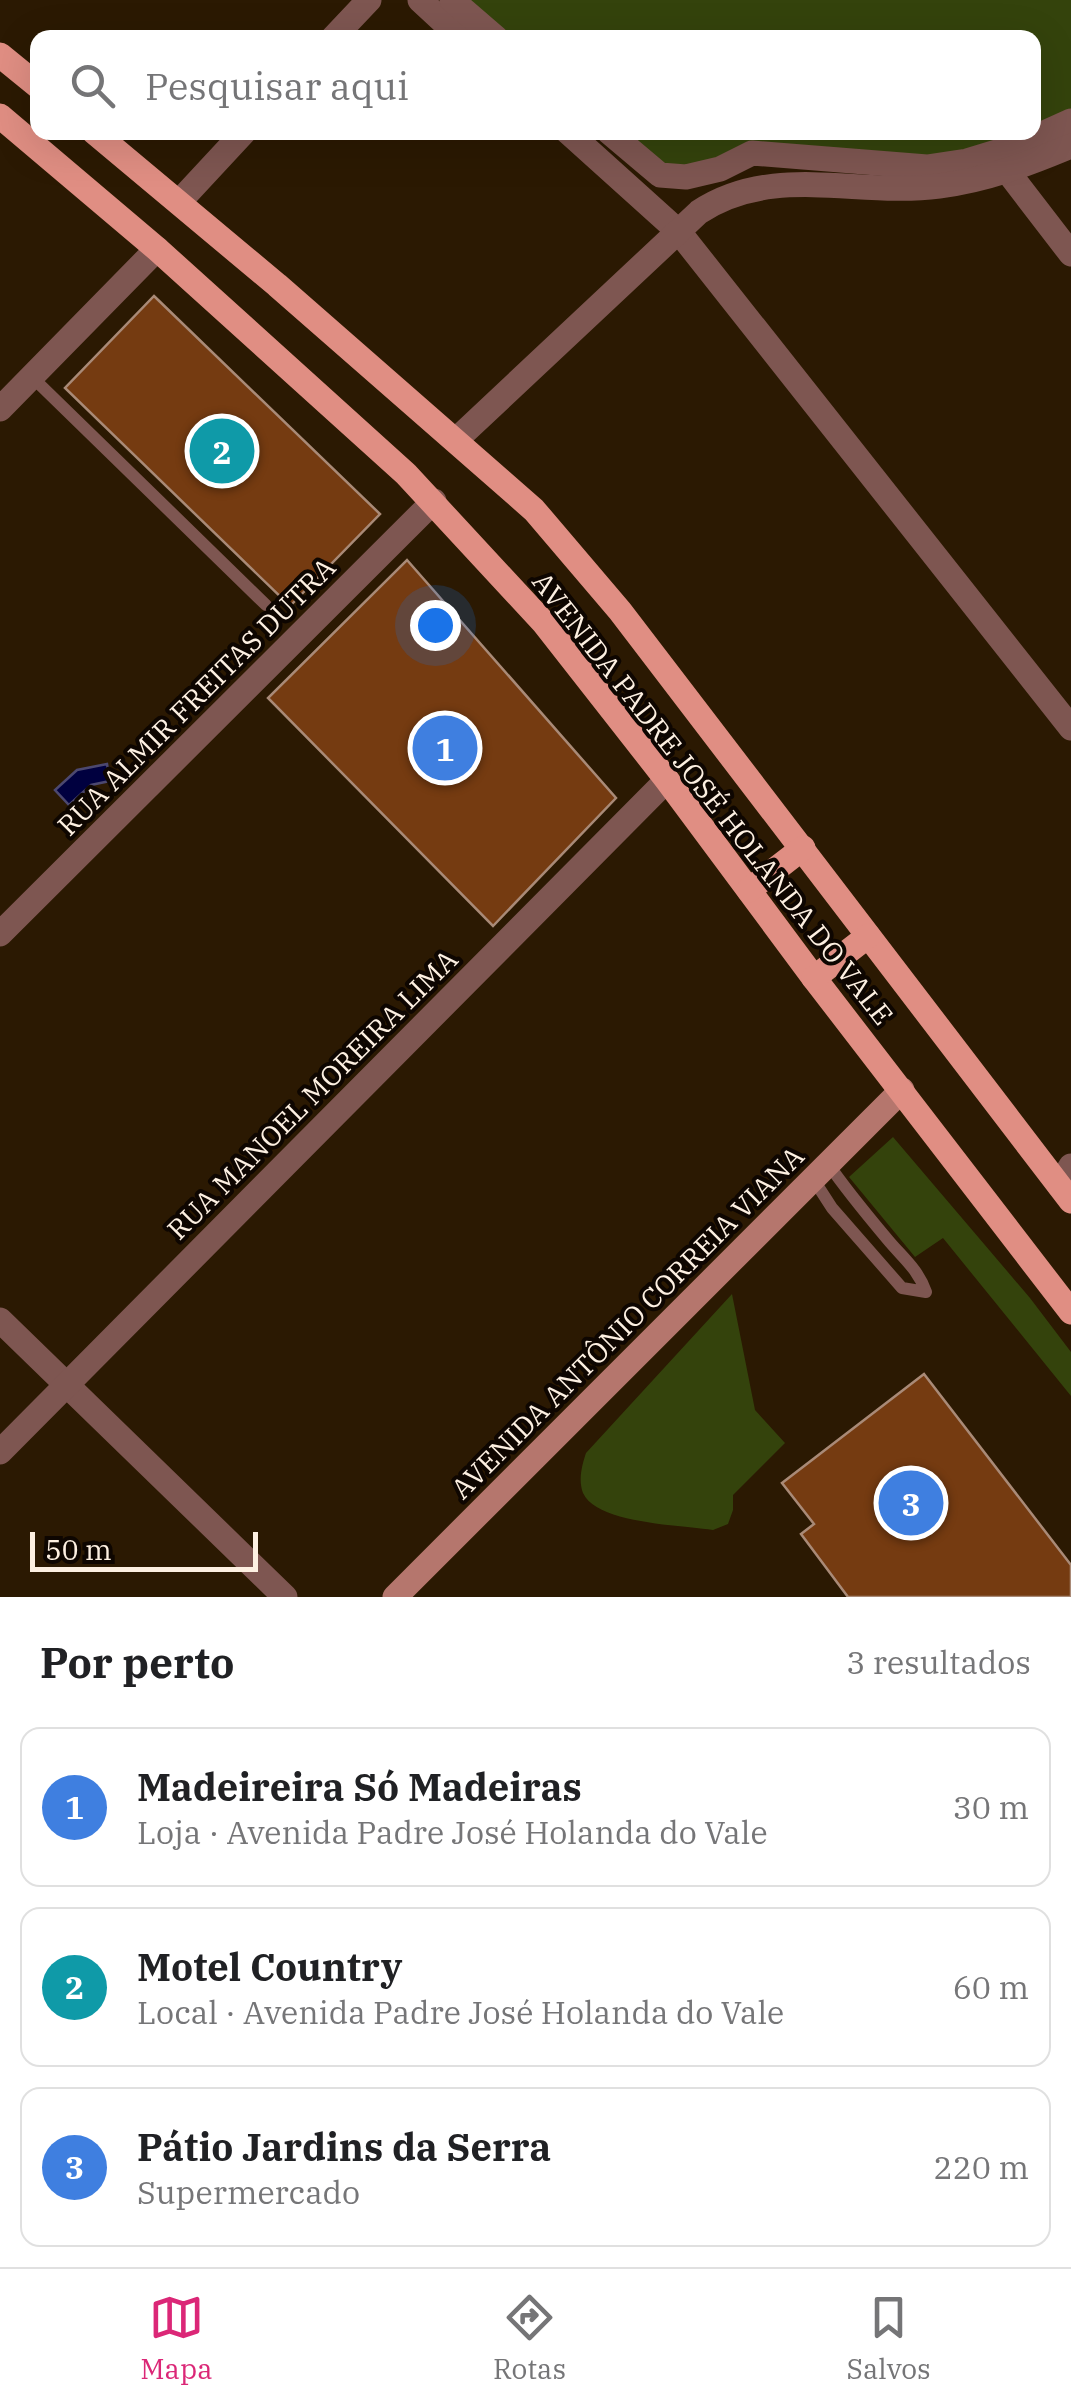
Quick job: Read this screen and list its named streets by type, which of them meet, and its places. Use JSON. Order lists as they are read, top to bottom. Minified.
{"streets":{"main road":["AVENIDA PADRE JOSÉ HOLANDA DO VALE"],"street":["RUA ALMIR FREITAS DUTRA","RUA MANOEL MOREIRA LIMA","AVENIDA ANTÔNIO CORREIA VIANA"]},"crossings":[["RUA ALMIR FREITAS DUTRA","AVENIDA PADRE JOSÉ HOLANDA DO VALE"],["AVENIDA PADRE JOSÉ HOLANDA DO VALE","RUA MANOEL MOREIRA LIMA"],["AVENIDA PADRE JOSÉ HOLANDA DO VALE","AVENIDA ANTÔNIO CORREIA VIANA"]],"scale_bar":"50 m","page":{"search":"Pesquisar aqui","pins":["2","1","3"],"scale":"50 m","heading":["Por perto","3 resultados"],"list":[{"mark":"1","name":"Madeireira Só Madeiras","note":"Loja · Avenida Padre José Holanda do Vale","value":"30 m"},{"mark":"2","name":"Motel Country","note":"Local · Avenida Padre José Holanda do Vale","value":"60 m"},{"mark":"3","name":"Pátio Jardins da Serra","note":"Supermercado","value":"220 m"}],"nav":["Mapa","Rotas","Salvos"]}}
